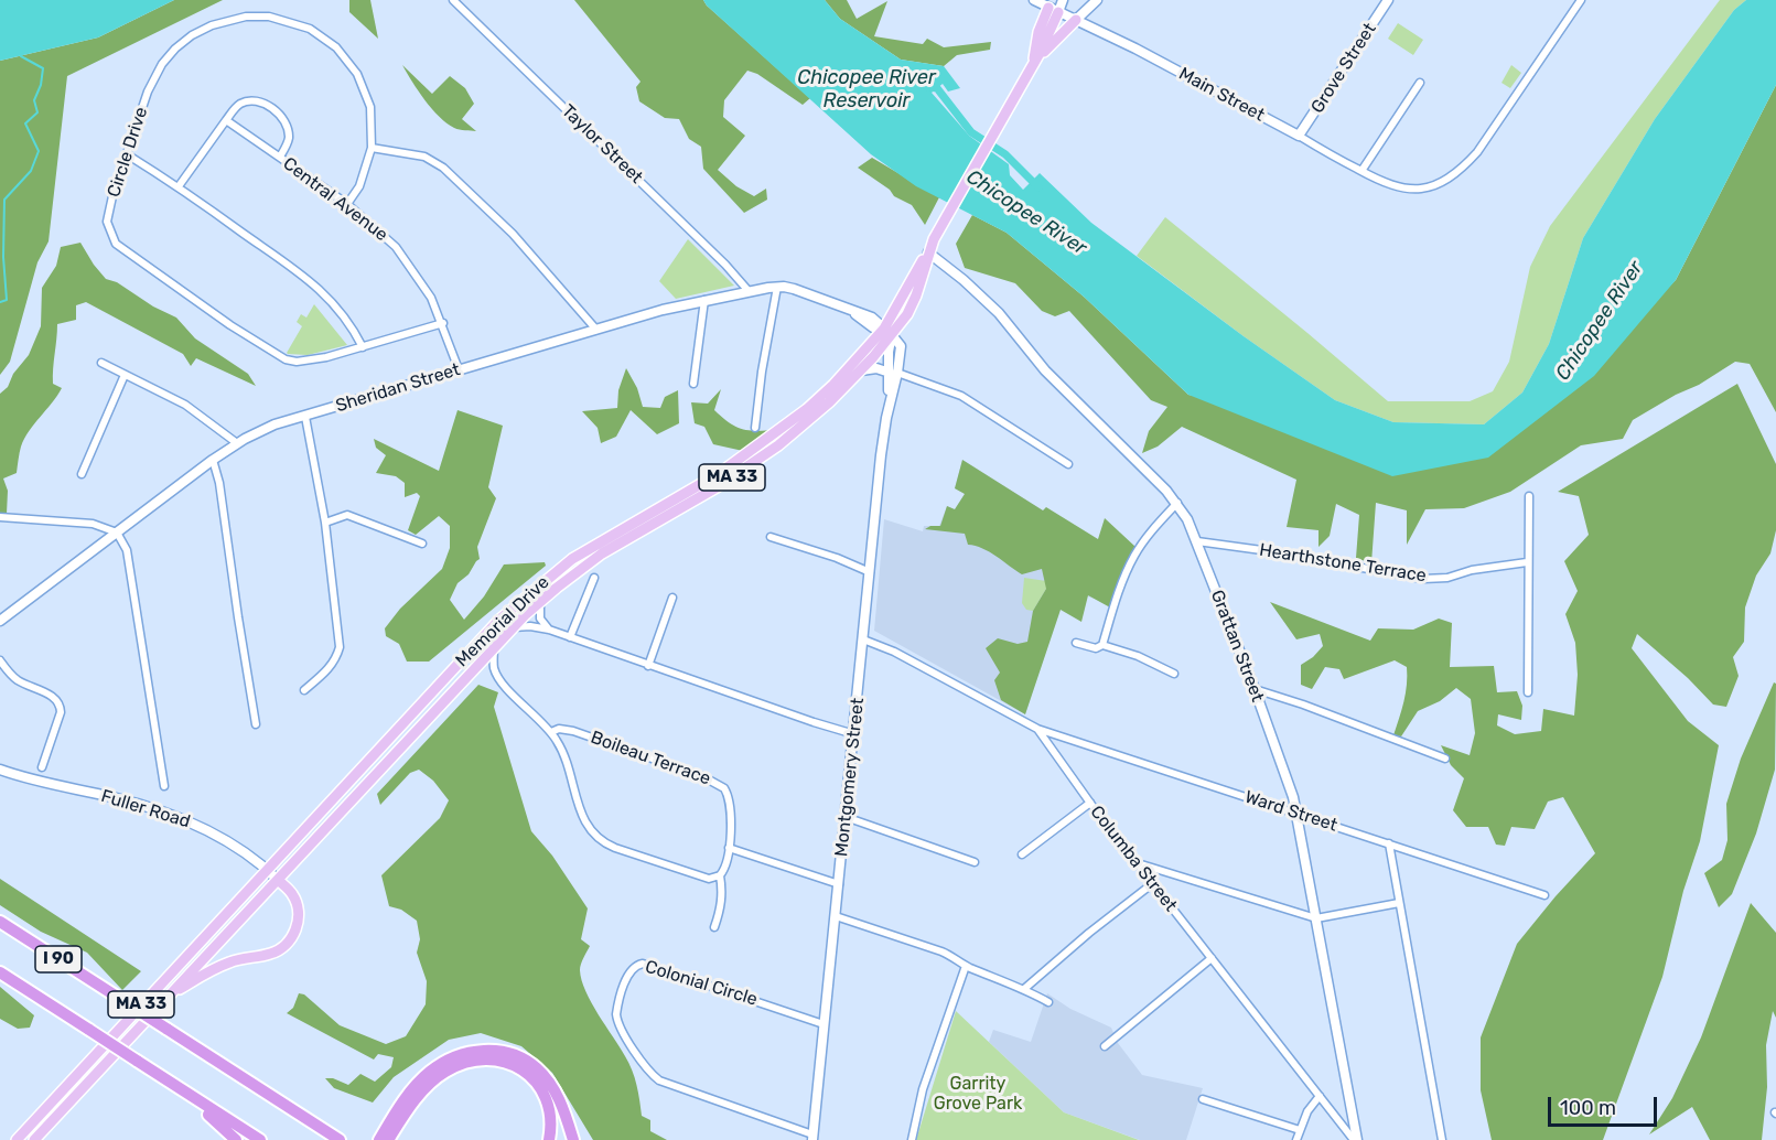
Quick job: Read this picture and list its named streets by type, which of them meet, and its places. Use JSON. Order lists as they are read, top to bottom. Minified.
{"streets":{"highway":["I 90"],"main road":["Grove Street","Main Street","Sheridan Street","MA 33","Memorial Drive","Grattan Street","Montgomery Street","Fuller Road"],"street":["Taylor Street","Circle Drive","Central Avenue","Hearthstone Terrace","Boileau Terrace","Ward Street","Columba Street","Colonial Circle"]},"crossings":[["Grove Street","Main Street"],["Taylor Street","Sheridan Street"],["Circle Drive","Central Avenue"],["Central Avenue","Sheridan Street"],["Sheridan Street","Memorial Drive"],["Sheridan Street","Montgomery Street"],["Hearthstone Terrace","Grattan Street"],["Memorial Drive","Grattan Street"],["Memorial Drive","Montgomery Street"],["Memorial Drive","Fuller Road"],["Grattan Street","Ward Street"],["Grattan Street","Columba Street"],["Montgomery Street","Columba Street"],["Montgomery Street","Colonial Circle"],["Ward Street","Columba Street"]],"water":["Chicopee River Reservoir","Chicopee River"],"parks":["Garrity Grove Park"],"scale_bar":"100 m"}
